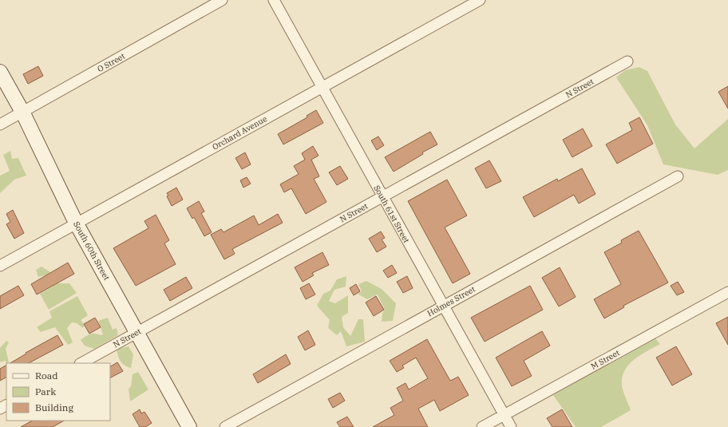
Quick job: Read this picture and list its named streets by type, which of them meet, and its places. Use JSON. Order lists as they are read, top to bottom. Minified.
{"streets":{"main road":["South 60th Street"],"street":["O Street","N Street","Orchard Avenue","South 61st Street","Holmes Street","M Street"]},"crossings":[["O Street","South 60th Street"],["N Street","South 61st Street"],["N Street","South 60th Street"],["Orchard Avenue","South 61st Street"],["Orchard Avenue","South 60th Street"],["South 61st Street","Holmes Street"],["South 61st Street","M Street"]],"legend":["Road","Park","Building"]}
